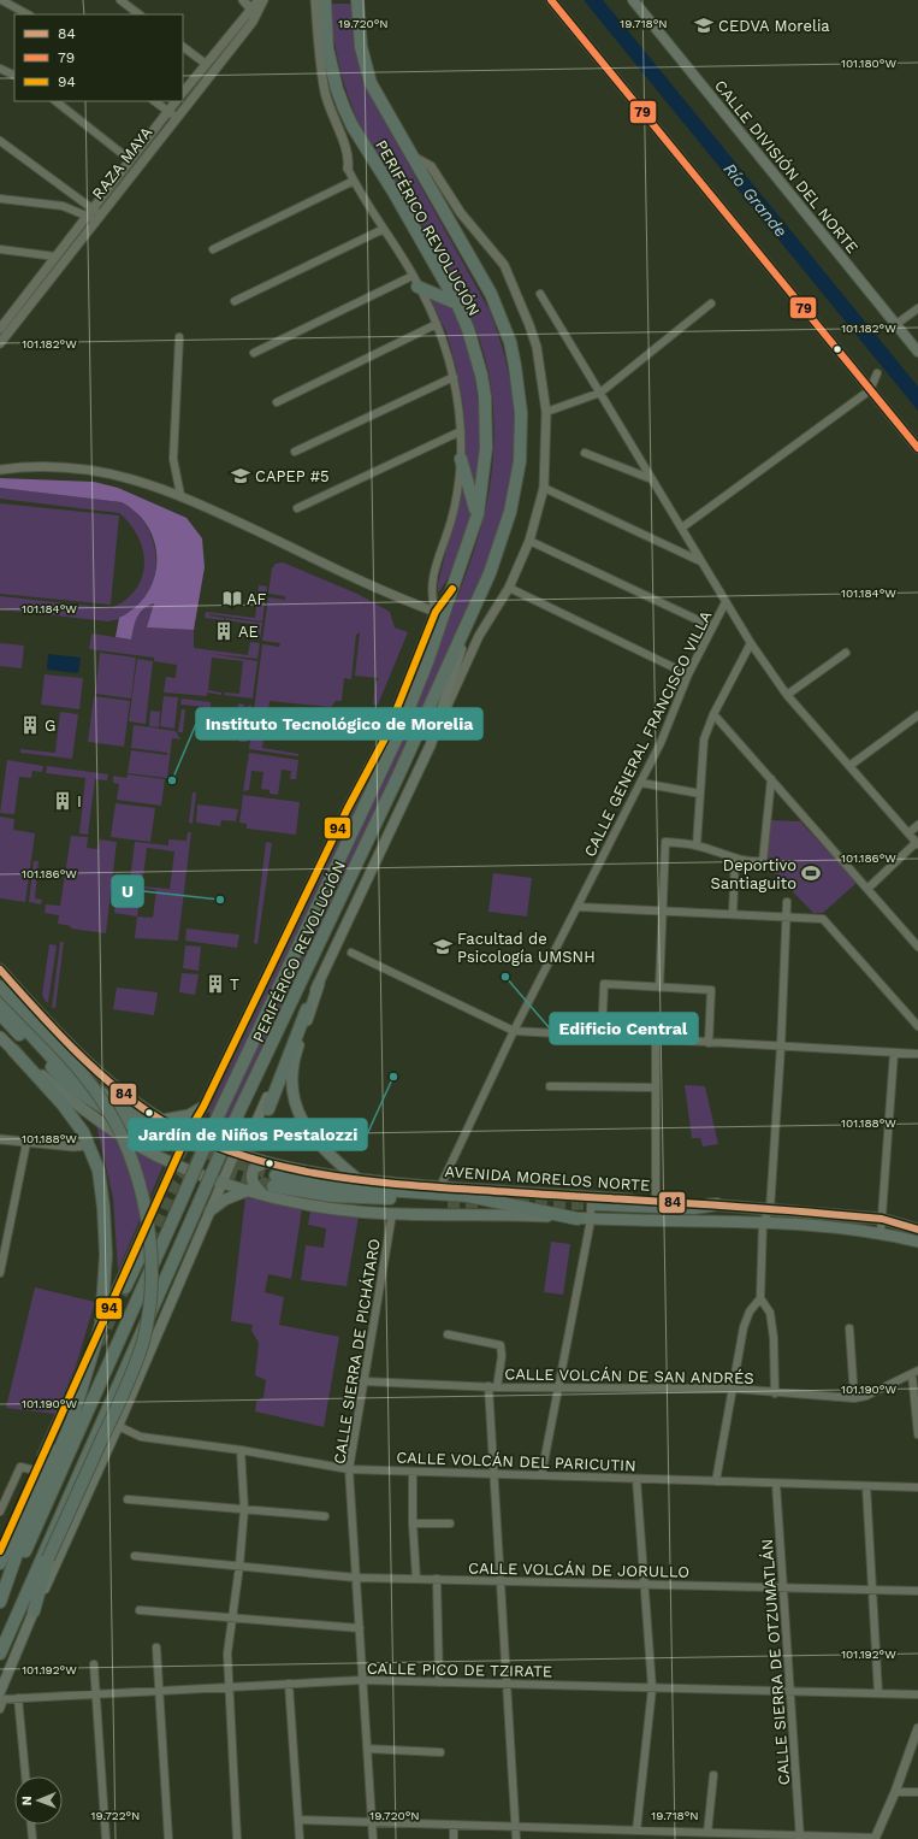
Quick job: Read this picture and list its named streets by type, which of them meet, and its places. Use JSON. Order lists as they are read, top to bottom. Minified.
{"streets":{"highway":["PERIFÉRICO REVOLUCIÓN"],"main road":["CALLE DIVISIÓN DEL NORTE","AVENIDA MORELOS NORTE"],"street":["RAZA MAYA","CALLE GENERAL FRANCISCO VILLA","CALLE SIERRA DE PICHÁTARO","CALLE VOLCÁN DE SAN ANDRÉS","CALLE VOLCÁN DEL PARICUTIN","CALLE VOLCÁN DE JORULLO","CALLE SIERRA DE OTZUMATLÁN","CALLE PICO DE TZIRATE"]},"crossings":[["PERIFÉRICO REVOLUCIÓN","AVENIDA MORELOS NORTE"],["PERIFÉRICO REVOLUCIÓN","CALLE VOLCÁN DEL PARICUTIN"],["PERIFÉRICO REVOLUCIÓN","CALLE PICO DE TZIRATE"],["CALLE GENERAL FRANCISCO VILLA","AVENIDA MORELOS NORTE"],["CALLE SIERRA DE PICHÁTARO","CALLE VOLCÁN DE SAN ANDRÉS"],["CALLE SIERRA DE PICHÁTARO","CALLE VOLCÁN DEL PARICUTIN"],["CALLE SIERRA DE PICHÁTARO","CALLE VOLCÁN DE JORULLO"],["CALLE SIERRA DE PICHÁTARO","CALLE PICO DE TZIRATE"],["CALLE VOLCÁN DEL PARICUTIN","CALLE SIERRA DE OTZUMATLÁN"],["CALLE VOLCÁN DE JORULLO","CALLE SIERRA DE OTZUMATLÁN"],["CALLE SIERRA DE OTZUMATLÁN","CALLE PICO DE TZIRATE"]],"water":["Río Grande"],"places":{"school or university":["CEDVA Morelia","CAPEP #5","Facultad de Psicología UMSNH"],"library":["AF"],"building":["AE","G","I","T"],"other":["Instituto Tecnológico de Morelia","U","Edificio Central","Jardín de Niños Pestalozzi"],"sports":["Deportivo Santiaguito"]},"lines":["transit line 79","transit line 94","transit line 84"],"legend":["84","79","94"],"north":"left","coordinates":["19.720°N","19.718°N","101.180°W","101.182°W","101.184°W","101.186°W","101.188°W","101.190°W","101.192°W","19.722°N"]}
